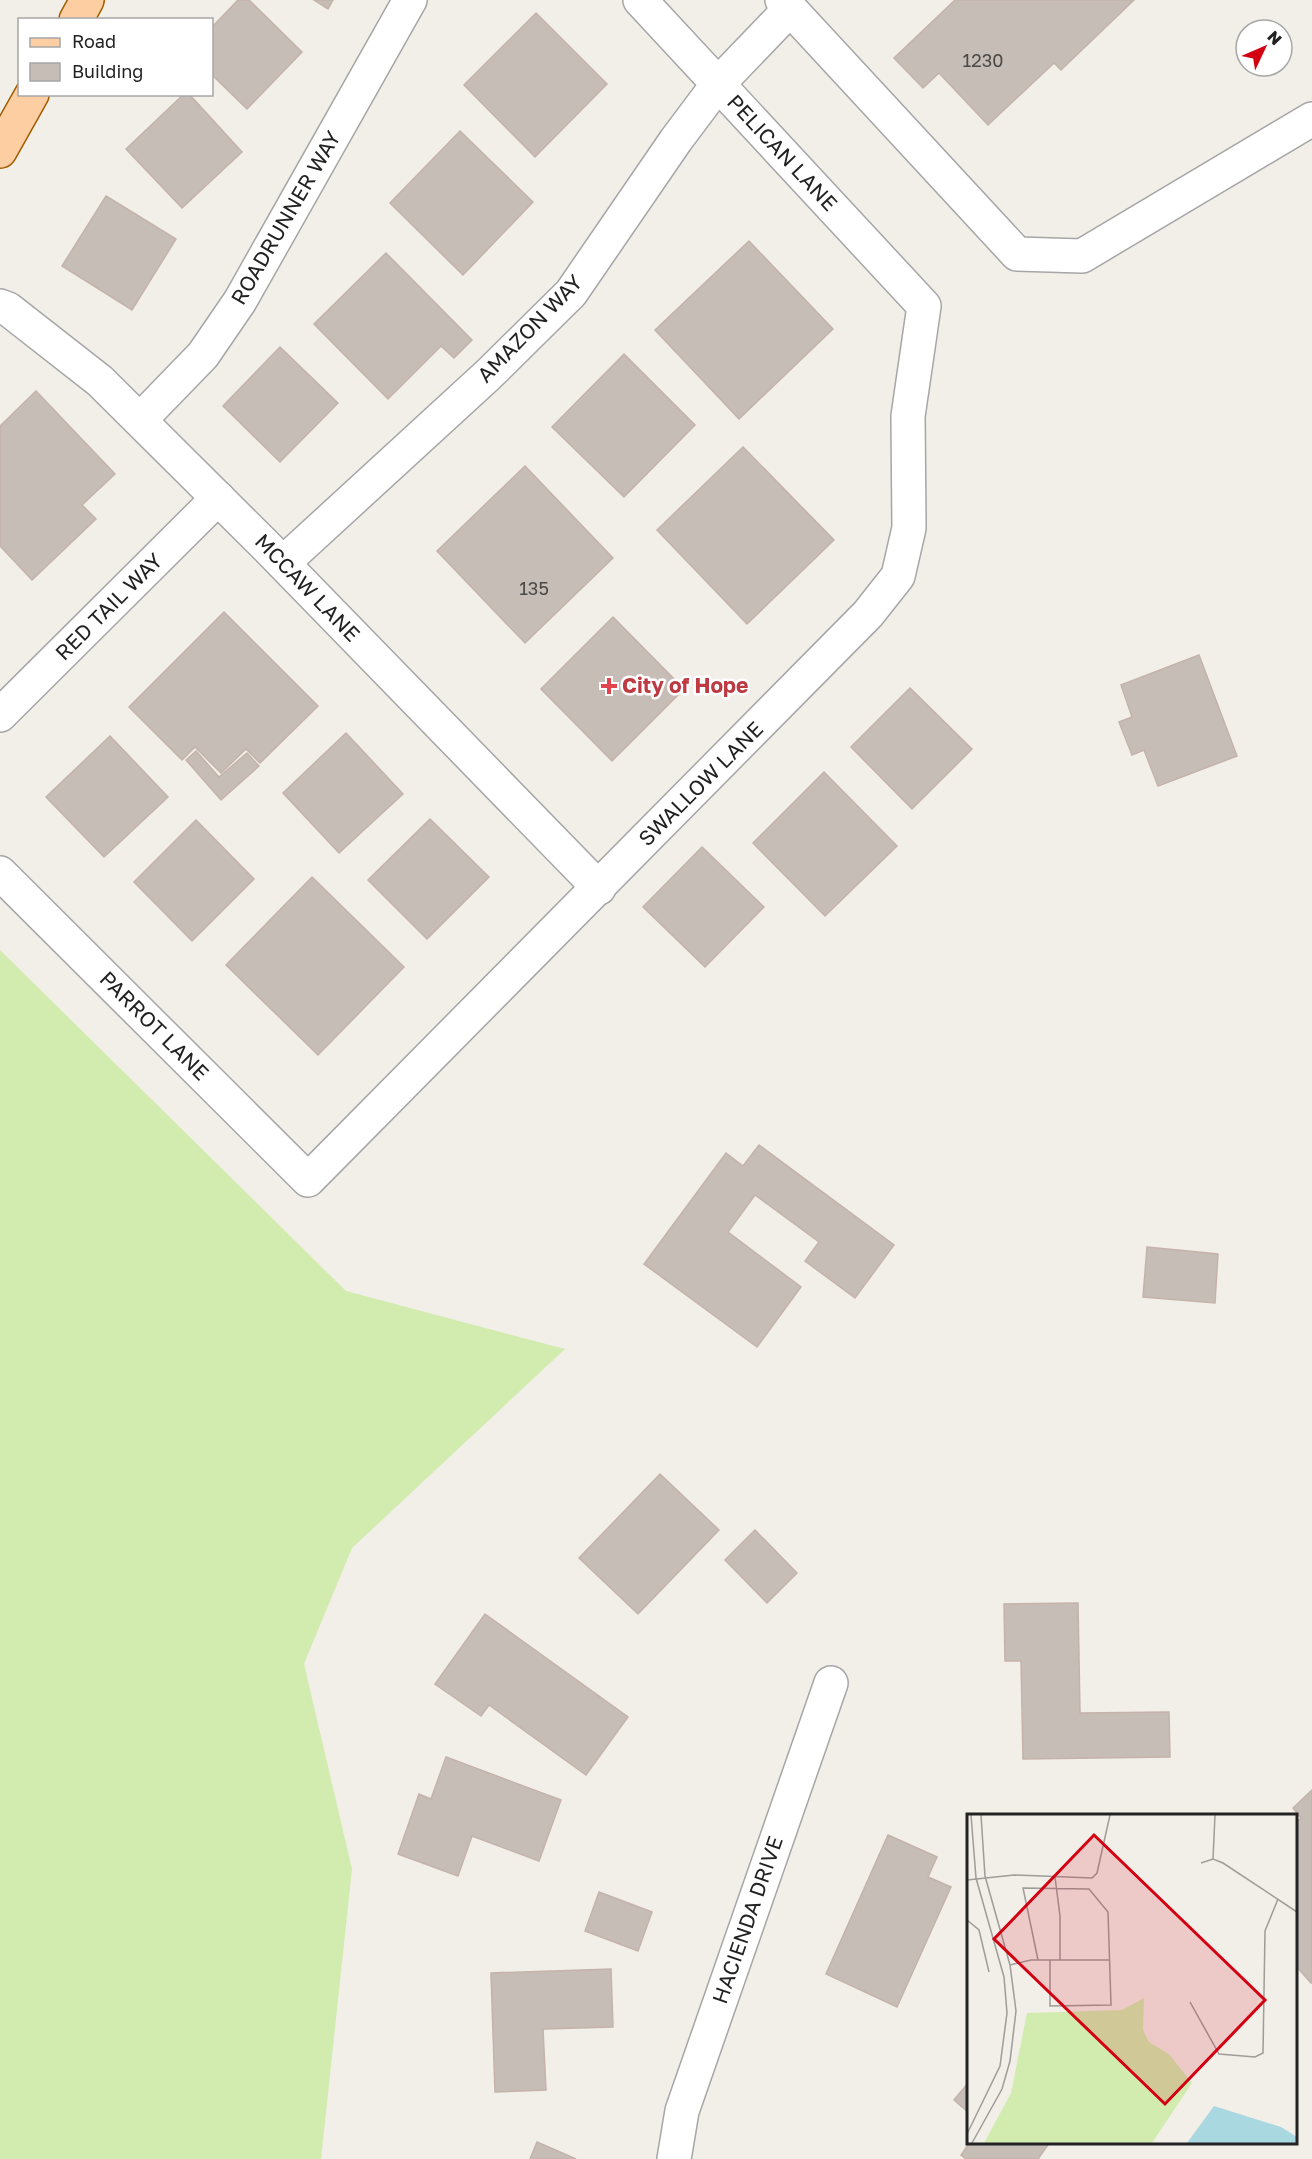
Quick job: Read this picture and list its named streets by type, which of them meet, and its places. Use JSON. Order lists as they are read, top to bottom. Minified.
{"streets":{"street":["PELICAN LANE","ROADRUNNER WAY","AMAZON WAY","MCCAW LANE","RED TAIL WAY","SWALLOW LANE","PARROT LANE","HACIENDA DRIVE"]},"crossings":[["PELICAN LANE","AMAZON WAY"],["PELICAN LANE","SWALLOW LANE"],["ROADRUNNER WAY","MCCAW LANE"],["AMAZON WAY","MCCAW LANE"],["MCCAW LANE","RED TAIL WAY"],["MCCAW LANE","SWALLOW LANE"],["SWALLOW LANE","PARROT LANE"]],"places":{"health":["City of Hope"]},"house_numbers":["1230","135"],"legend":["Road","Building"],"north":"top right"}
